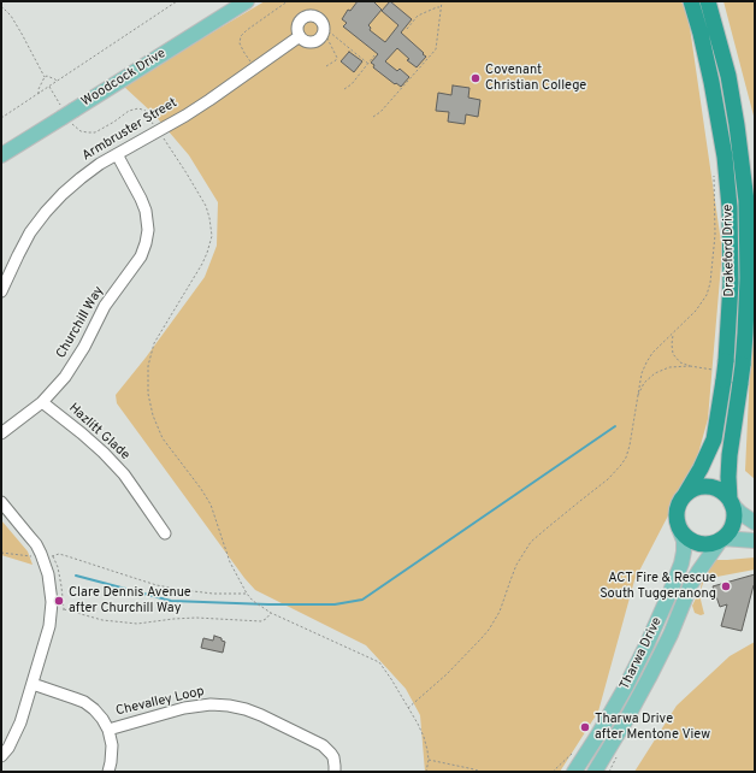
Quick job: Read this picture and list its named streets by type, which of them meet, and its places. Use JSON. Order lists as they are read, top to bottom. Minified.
{"streets":{"highway":["Drakeford Drive"],"main road":["Woodcock Drive","Tharwa Drive"],"street":["Armbruster Street","Churchill Way","Hazlitt Glade","Chevalley Loop"]},"crossings":[["Armbruster Street","Churchill Way"],["Drakeford Drive","Tharwa Drive"],["Churchill Way","Hazlitt Glade"]],"places":["Covenant Christian College","ACT Fire & Rescue South Tuggeranong","Clare Dennis Avenue after Churchill Way","Tharwa Drive after Mentone View"]}
